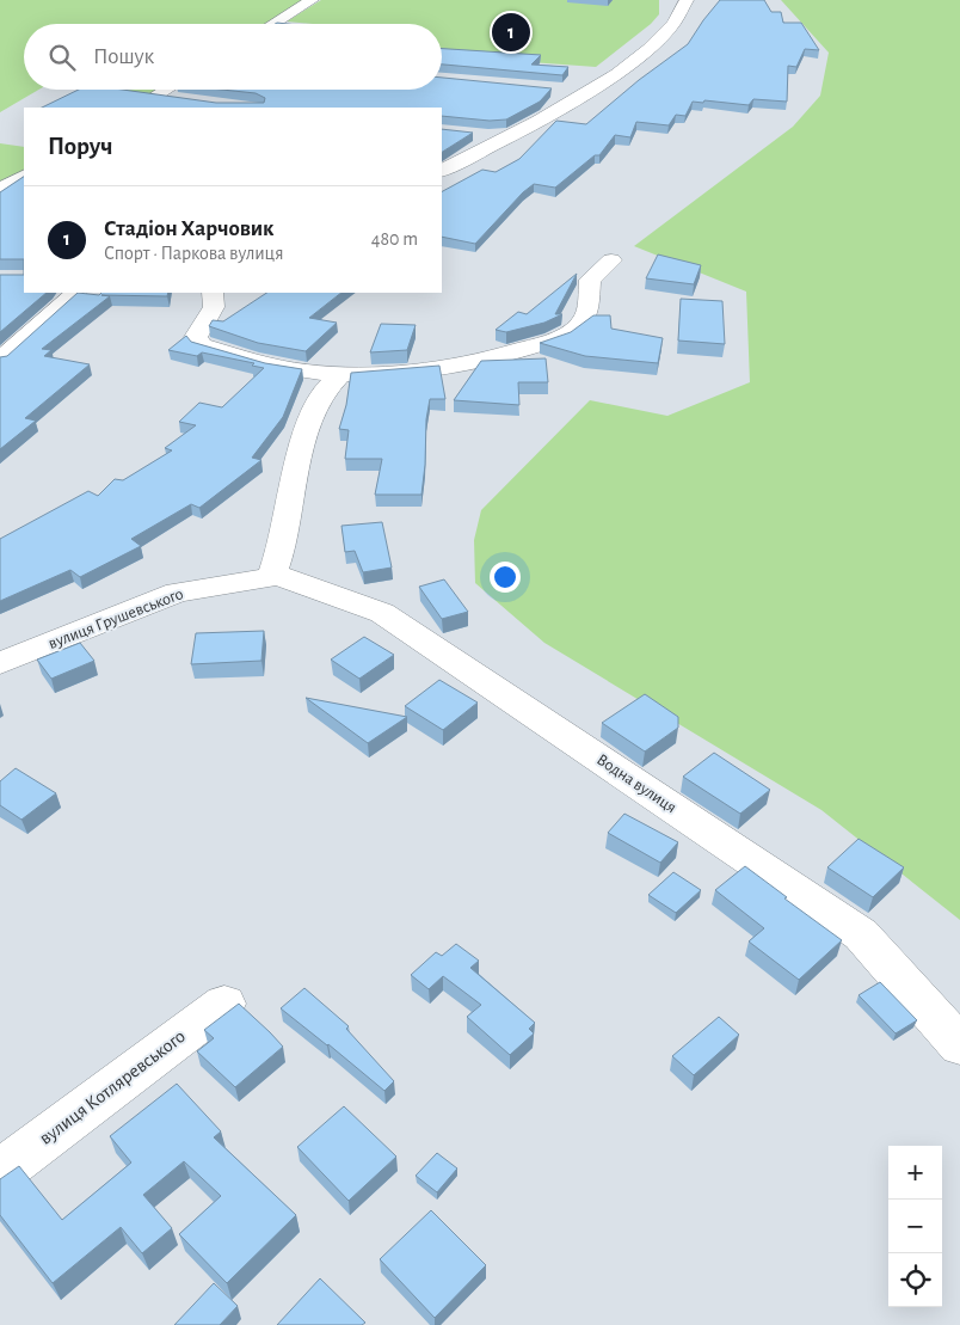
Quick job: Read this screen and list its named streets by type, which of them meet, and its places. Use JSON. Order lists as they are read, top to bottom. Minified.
{"streets":{"street":["вулиця Грушевського","Водна вулиця","вулиця Котляревського"]},"crossings":[["вулиця Грушевського","Водна вулиця"]],"page":{"pins":"1","search":"Пошук","heading":"Поруч","list":[{"mark":"1","name":"Стадіон Харчовик","note":"Спорт · Паркова вулиця","value":"480 m"}],"map_buttons":["+","−"]}}
